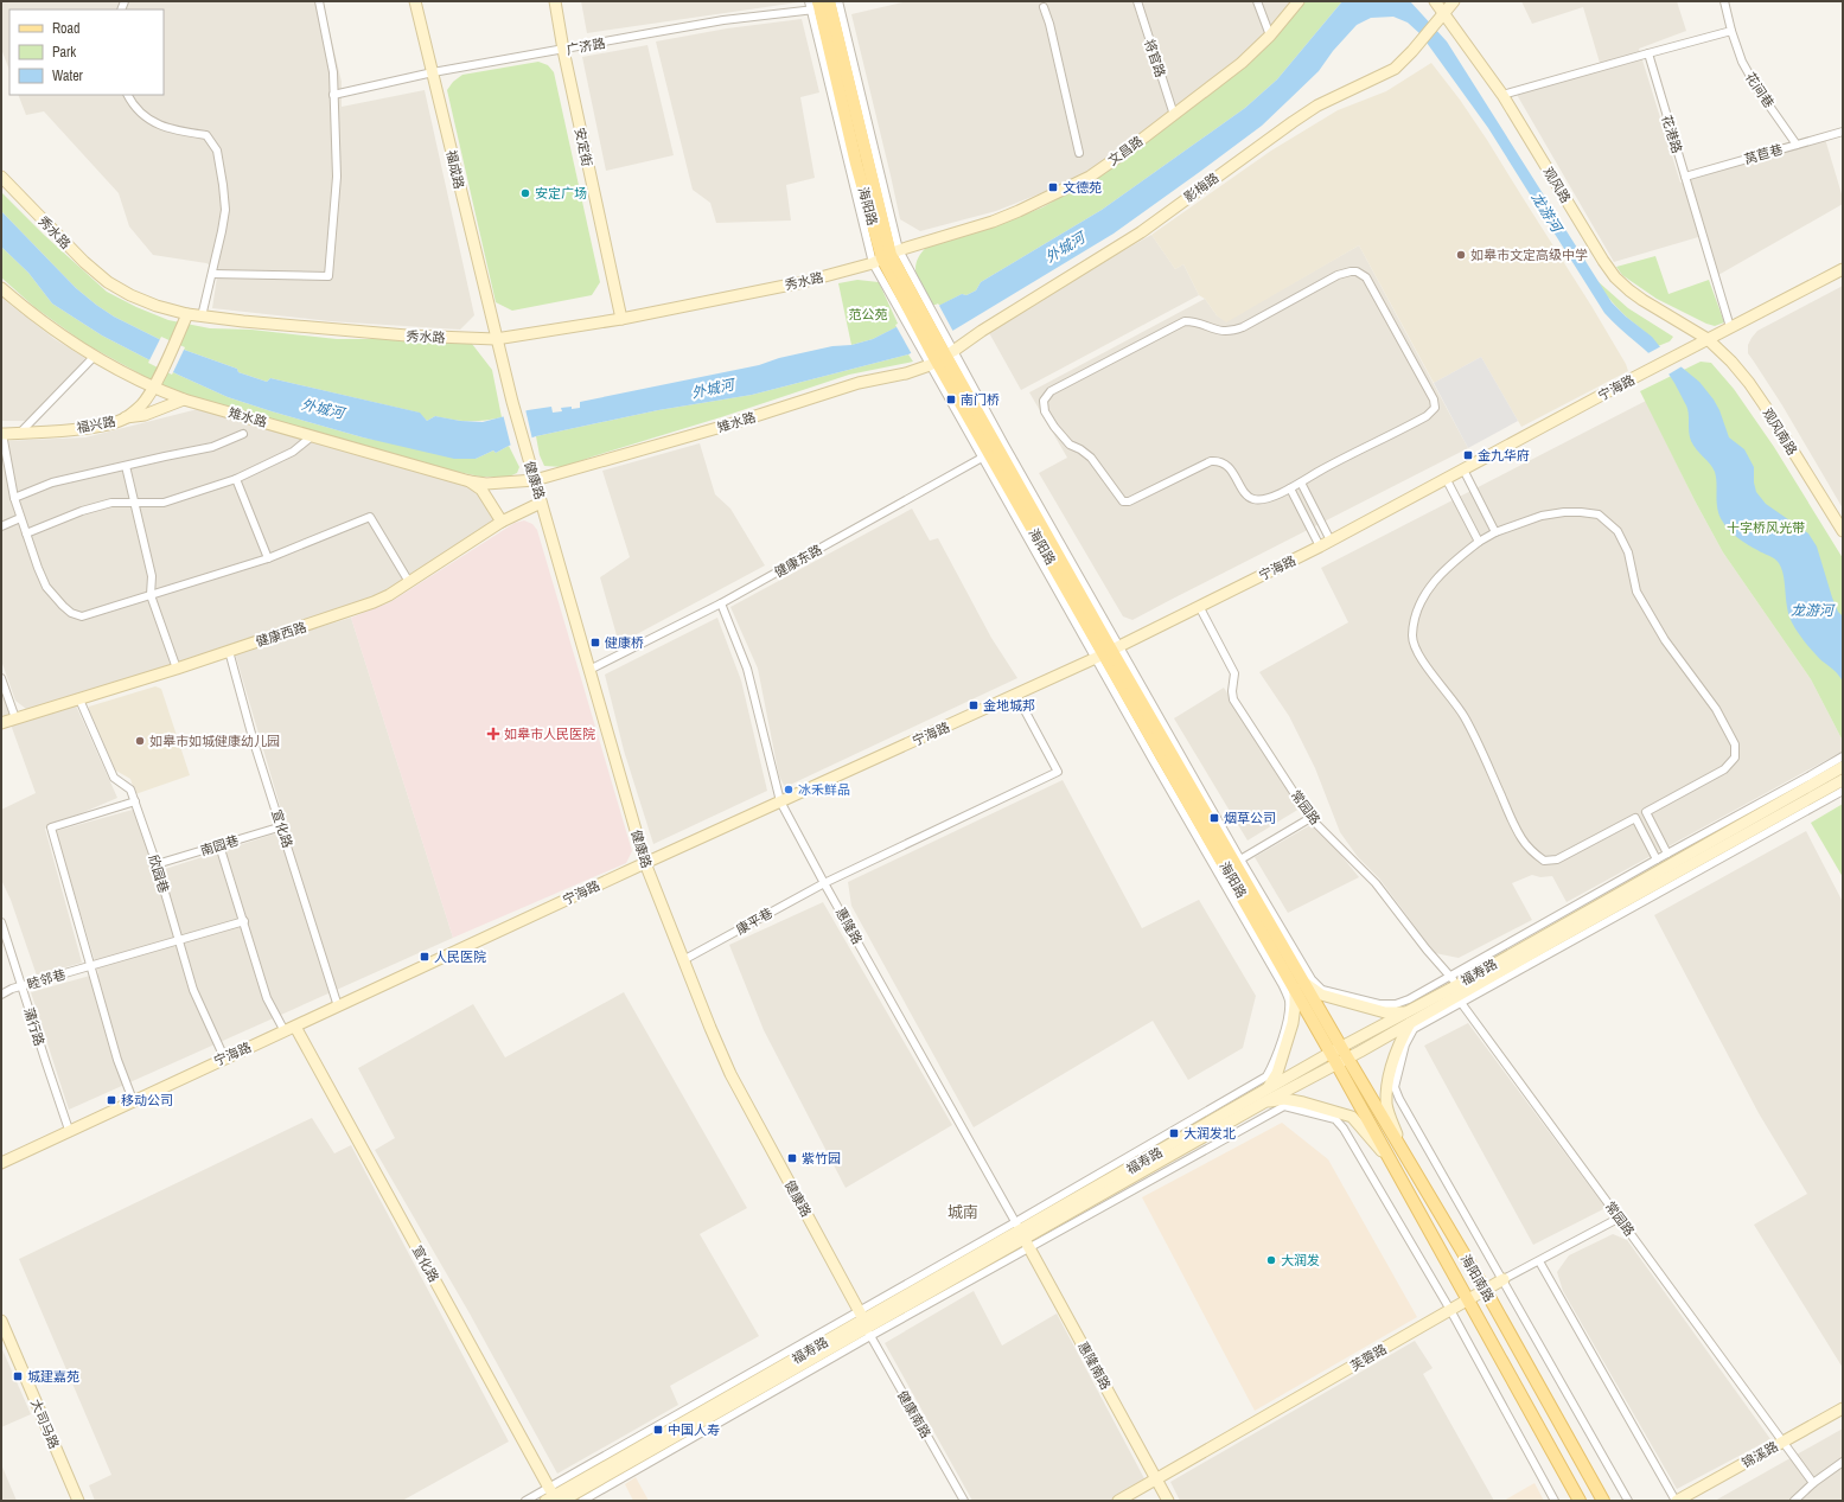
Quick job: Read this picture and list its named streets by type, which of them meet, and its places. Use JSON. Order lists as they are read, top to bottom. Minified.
{"streets":{"main road":["海阳路","海阳南路"],"street":["广济路","将官路","花间巷","花港路","安定街","文昌路","莴苣巷","福成路","观风路","影梅路","秀水路","宁海路","雉水路","福兴路","观风南路","健康路","健康东路","健康西路","常园路","宣化路","南园巷","欣园巷","康平巷","惠隆路","福寿路","睦邻巷","蒲行路","芙蓉路","惠隆南路","健康南路","大司马路","锦溪路"]},"crossings":[["广济路","安定街"],["广济路","福成路"],["广济路","海阳路"],["将官路","文昌路"],["花间巷","莴苣巷"],["花港路","莴苣巷"],["花港路","宁海路"],["安定街","秀水路"],["文昌路","海阳路"],["文昌路","秀水路"],["福成路","秀水路"],["福成路","健康路"],["观风路","影梅路"],["观风路","宁海路"],["观风路","观风南路"],["影梅路","海阳路"],["影梅路","雉水路"],["海阳路","秀水路"],["海阳路","宁海路"],["海阳路","雉水路"],["海阳路","健康东路"],["海阳路","福寿路"],["海阳路","海阳南路"],["秀水路","福兴路"],["秀水路","健康路"],["宁海路","观风南路"],["宁海路","健康路"],["宁海路","常园路"],["宁海路","宣化路"],["宁海路","欣园巷"],["宁海路","康平巷"],["宁海路","惠隆路"],["宁海路","蒲行路"],["雉水路","福兴路"],["雉水路","健康路"],["雉水路","健康西路"],["健康路","健康东路"],["健康路","健康西路"],["健康路","康平巷"],["健康路","福寿路"],["健康路","健康南路"],["健康东路","惠隆路"],["健康西路","宣化路"],["健康西路","欣园巷"],["常园路","福寿路"],["常园路","芙蓉路"],["常园路","锦溪路"],["宣化路","南园巷"],["宣化路","福寿路"],["南园巷","欣园巷"],["欣园巷","睦邻巷"],["康平巷","惠隆路"],["惠隆路","福寿路"],["惠隆路","惠隆南路"],["福寿路","海阳南路"],["福寿路","惠隆南路"],["福寿路","健康南路"],["睦邻巷","蒲行路"],["海阳南路","芙蓉路"],["芙蓉路","惠隆南路"]],"districts":["城南"],"water":["龙游河","外城河"],"parks":["范公苑","十字桥风光带"],"places":{"transit":["文德苑","南门桥","金九华府","健康桥","金地城邦","烟草公司","人民医院","移动公司","大润发北","紫竹园","城建嘉苑","中国人寿"],"other":["安定广场","如皋市文定高级中学","如皋市如城健康幼儿园","冰禾鲜品","大润发"],"health":["如皋市人民医院"]},"legend":["Road","Park","Water"]}
